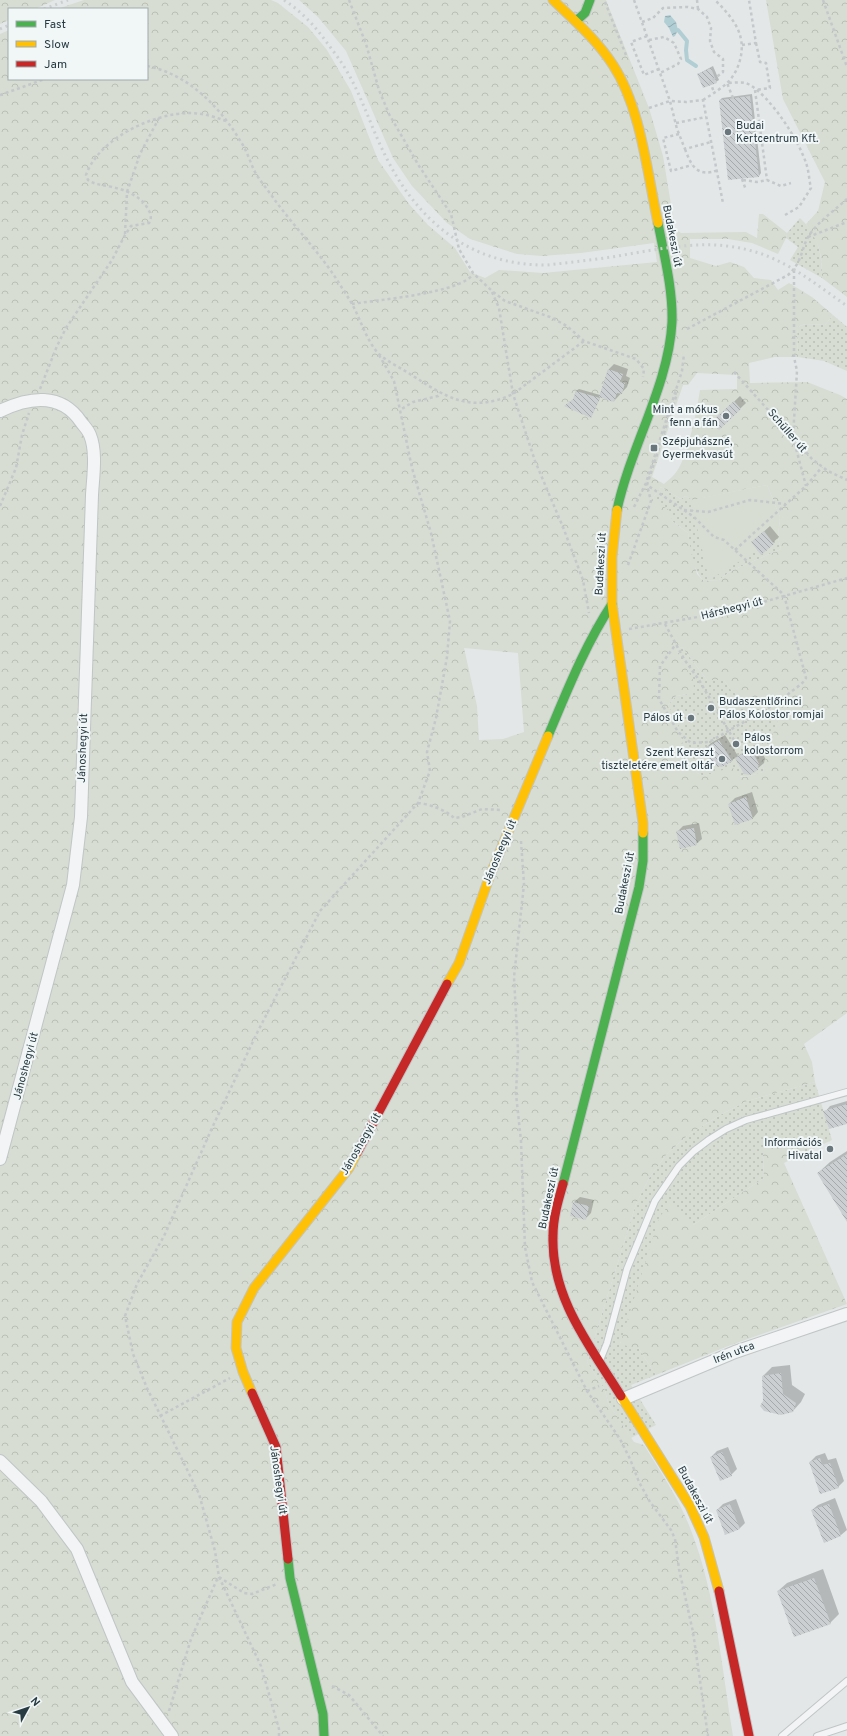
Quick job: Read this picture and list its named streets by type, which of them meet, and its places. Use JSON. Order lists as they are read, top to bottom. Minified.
{"streets":{"main road":["Budakeszi út","Jánoshegyi út"],"street":["Irén utca"],"path":["Schüller út","Hárshegyi út"]},"crossings":[["Budakeszi út","Hárshegyi út"],["Budakeszi út","Jánoshegyi út"],["Budakeszi út","Irén utca"]],"places":{"other":["Budai Kertcentrum Kft.","Mint a mókus fenn a fán","Budaszentlőrinci Pálos Kolostor romjai","Pálos út","Pálos kolostorrom","Szent Kereszt tiszteletére emelt oltár","Információs Hivatal"],"transit":["Szépjuhászné, Gyermekvasút"]},"legend":["Fast","Slow","Jam"],"north":"top right"}
